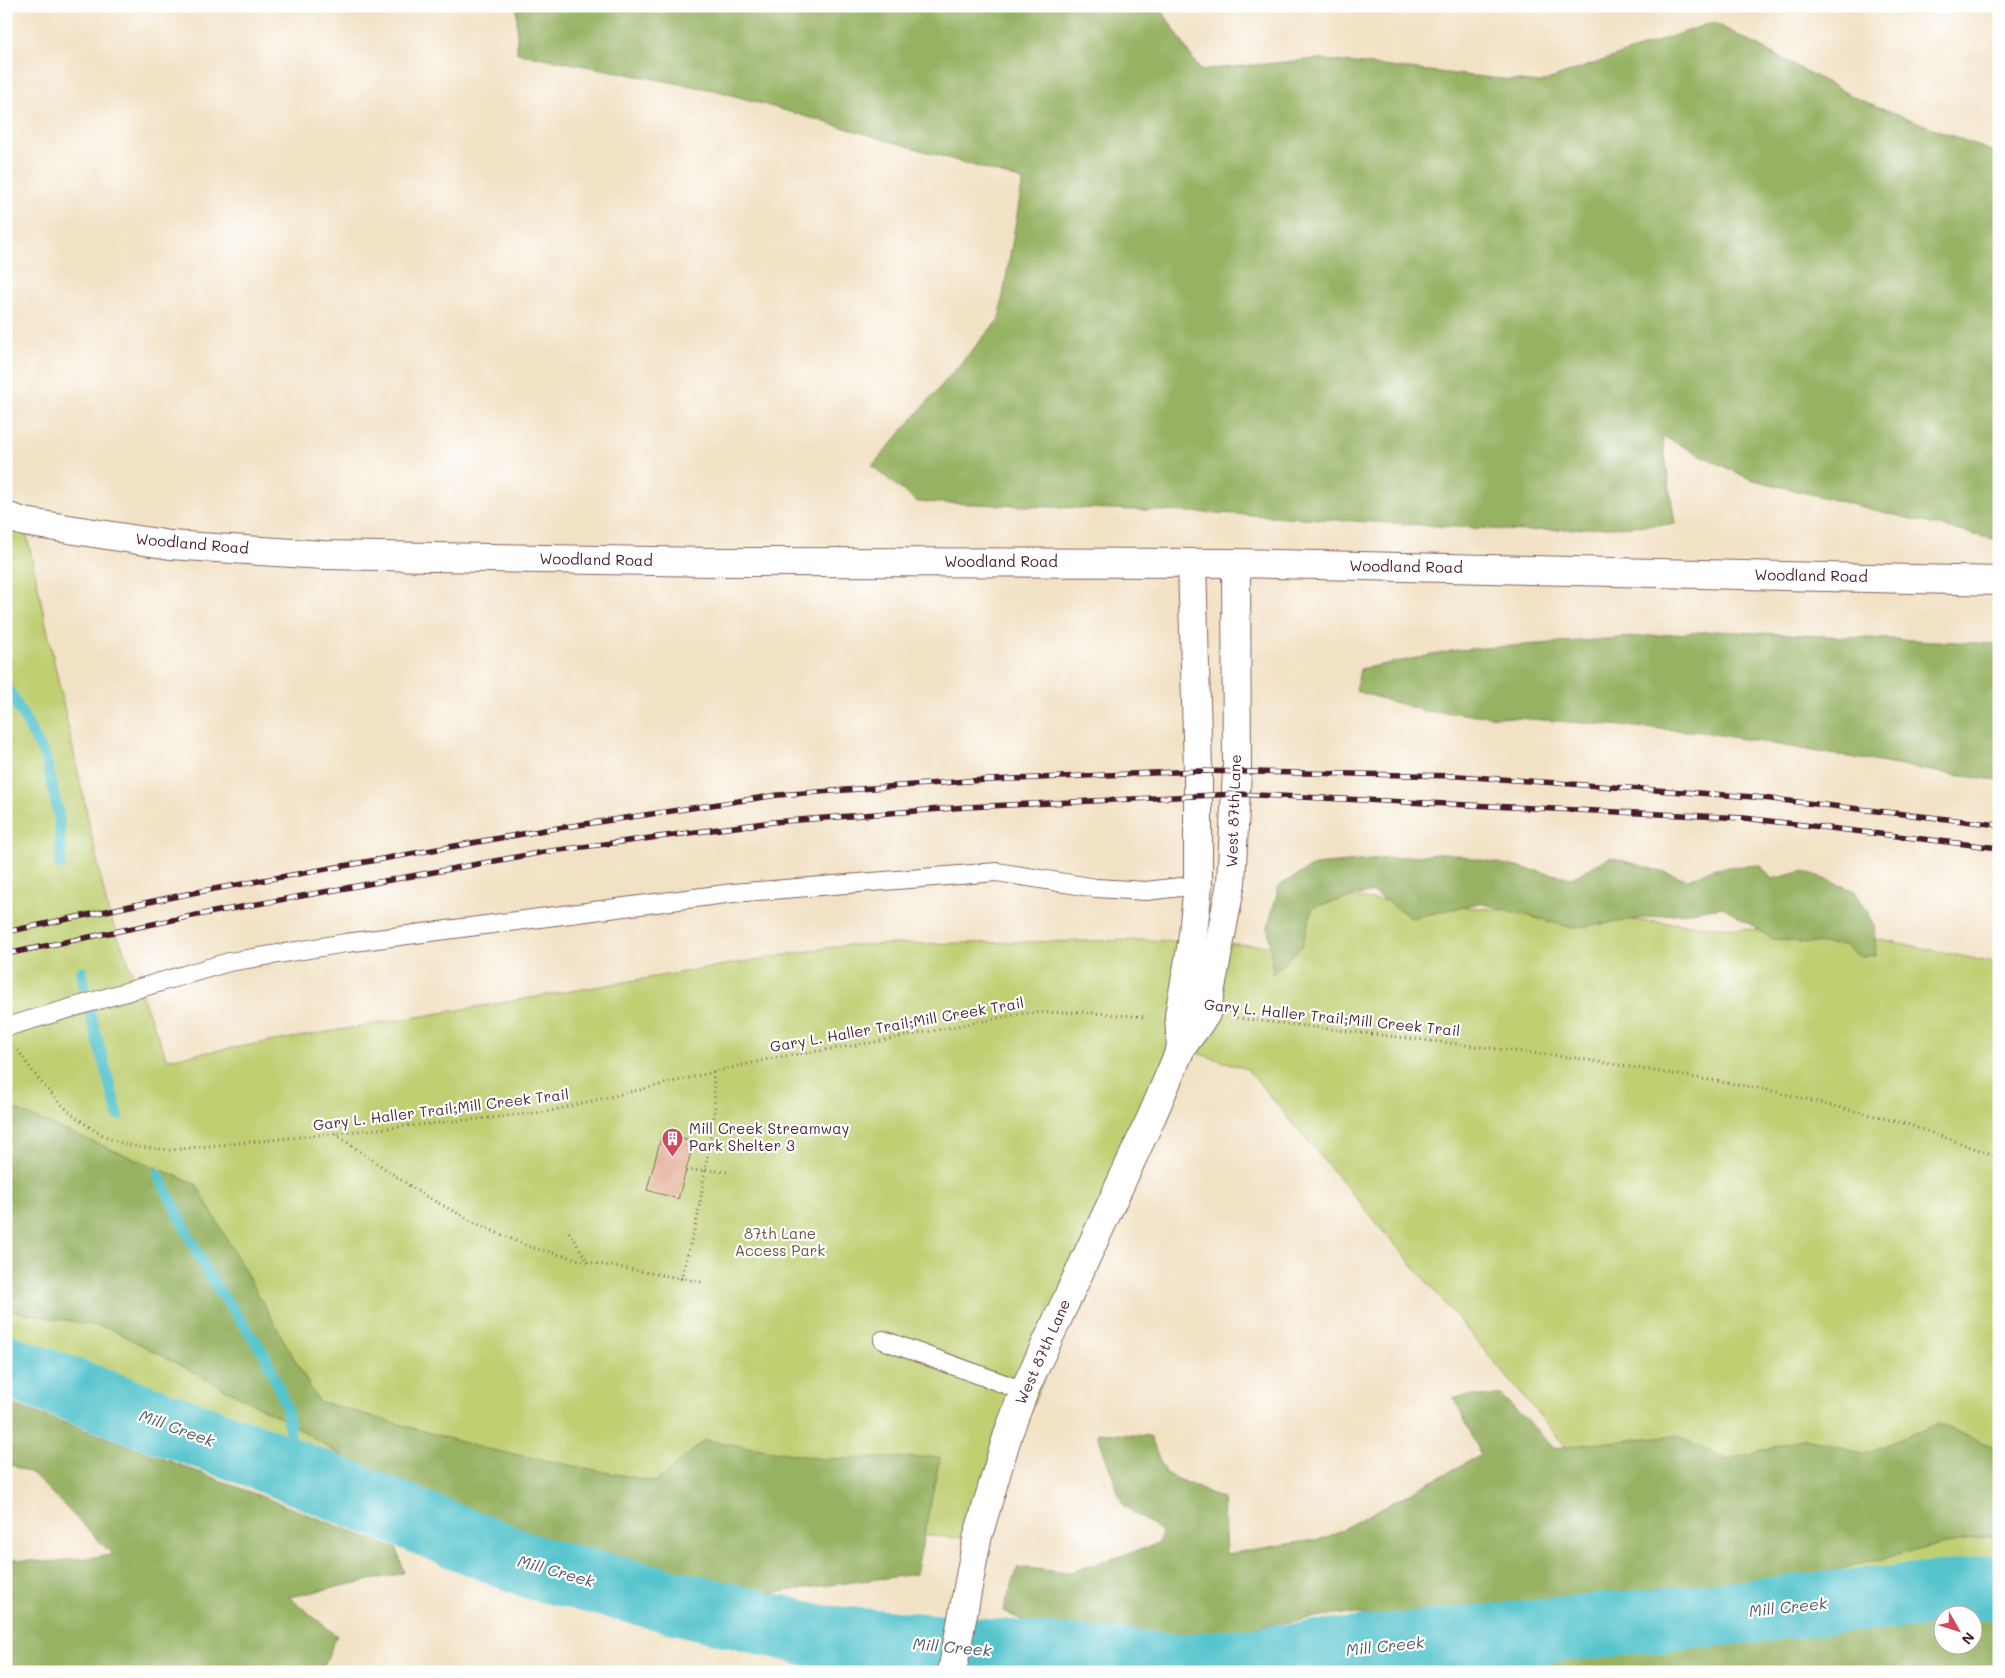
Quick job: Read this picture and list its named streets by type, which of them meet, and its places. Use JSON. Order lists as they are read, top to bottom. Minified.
{"streets":{"main road":["Woodland Road","West 87th Lane"],"path":["Gary L. Haller Trail;Mill Creek Trail"]},"crossings":[["Woodland Road","West 87th Lane"],["West 87th Lane","Gary L. Haller Trail;Mill Creek Trail"]],"water":["Mill Creek"],"parks":["87th Lane Access Park"],"places":{"building":["Mill Creek Streamway Park Shelter 3"]},"north":"bottom right"}
